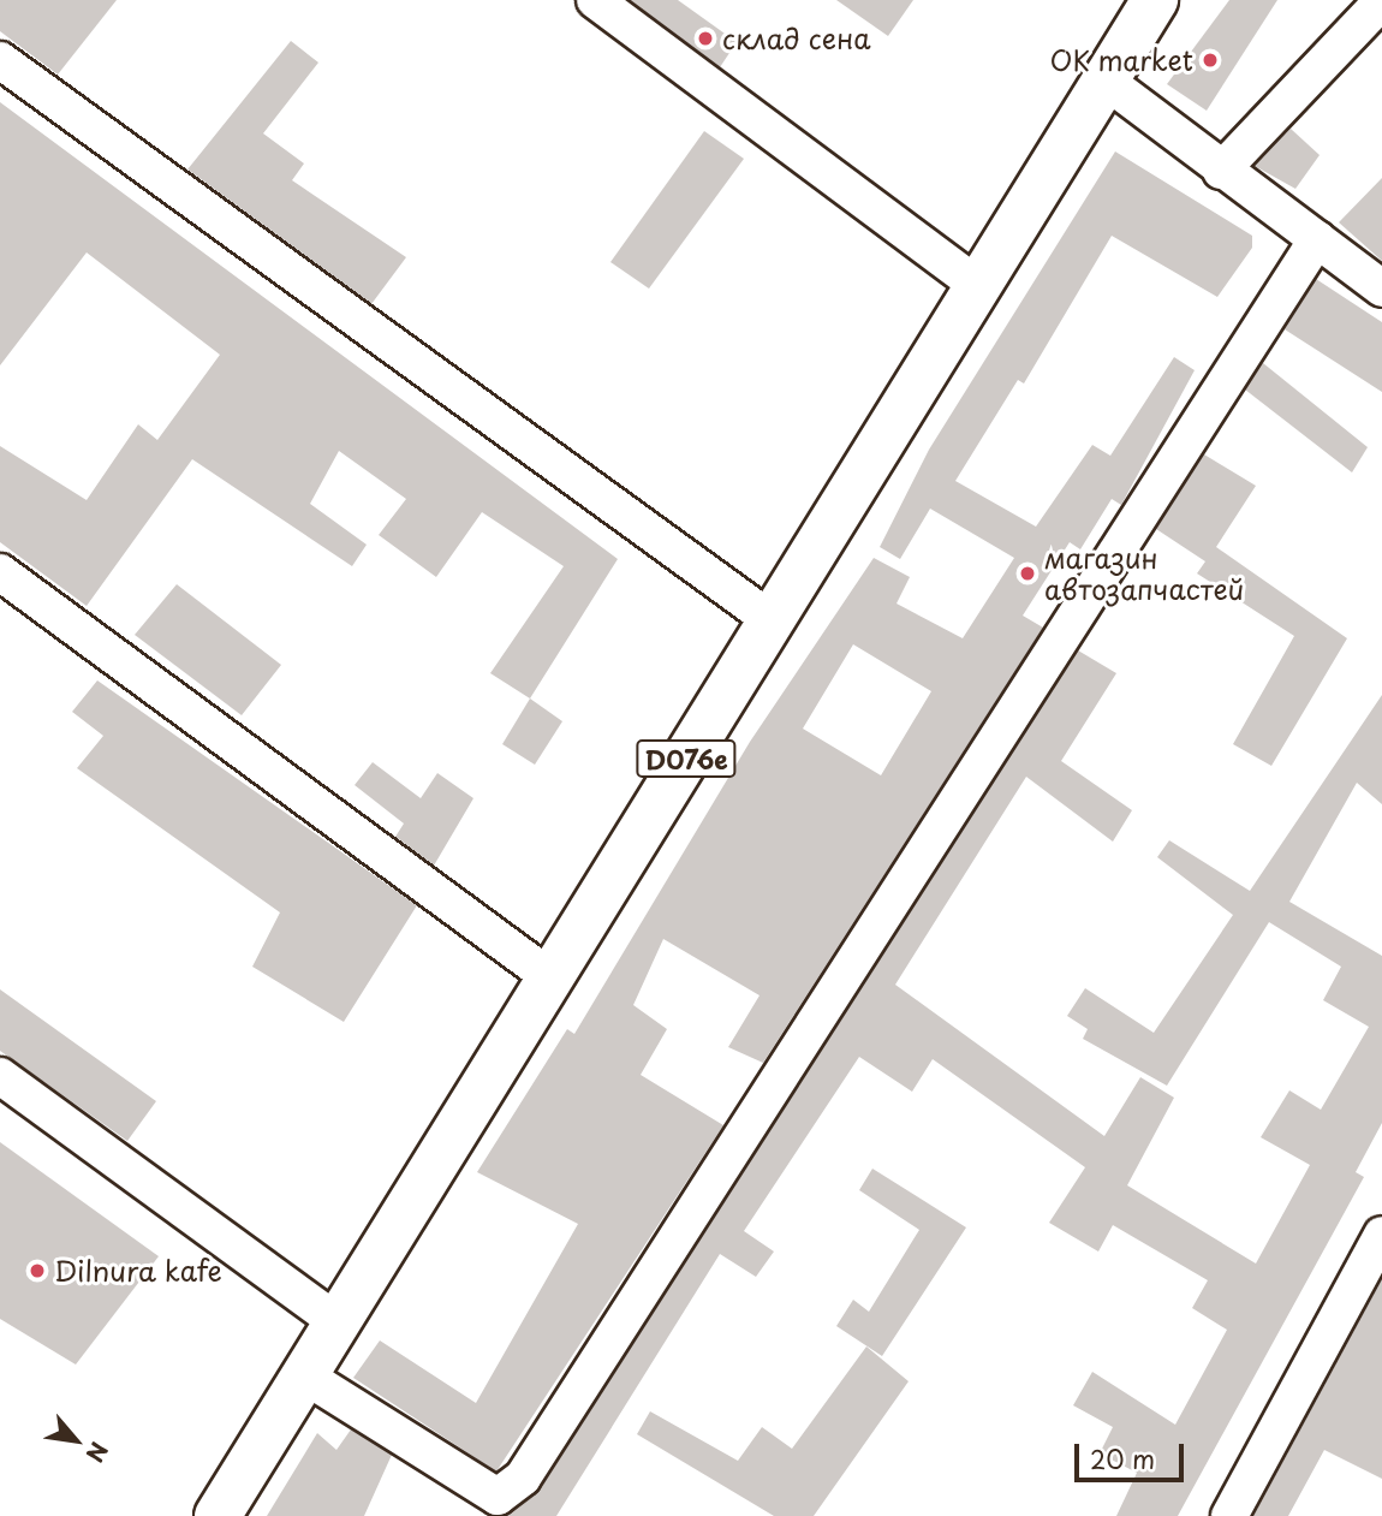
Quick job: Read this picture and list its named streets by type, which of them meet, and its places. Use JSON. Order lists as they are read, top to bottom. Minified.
{"streets":{"main road":["D076e"]},"places":["склад сена","OK market","магазин автозапчастей","Dilnura kafe"],"scale_bar":"20 m","north":"bottom right"}
